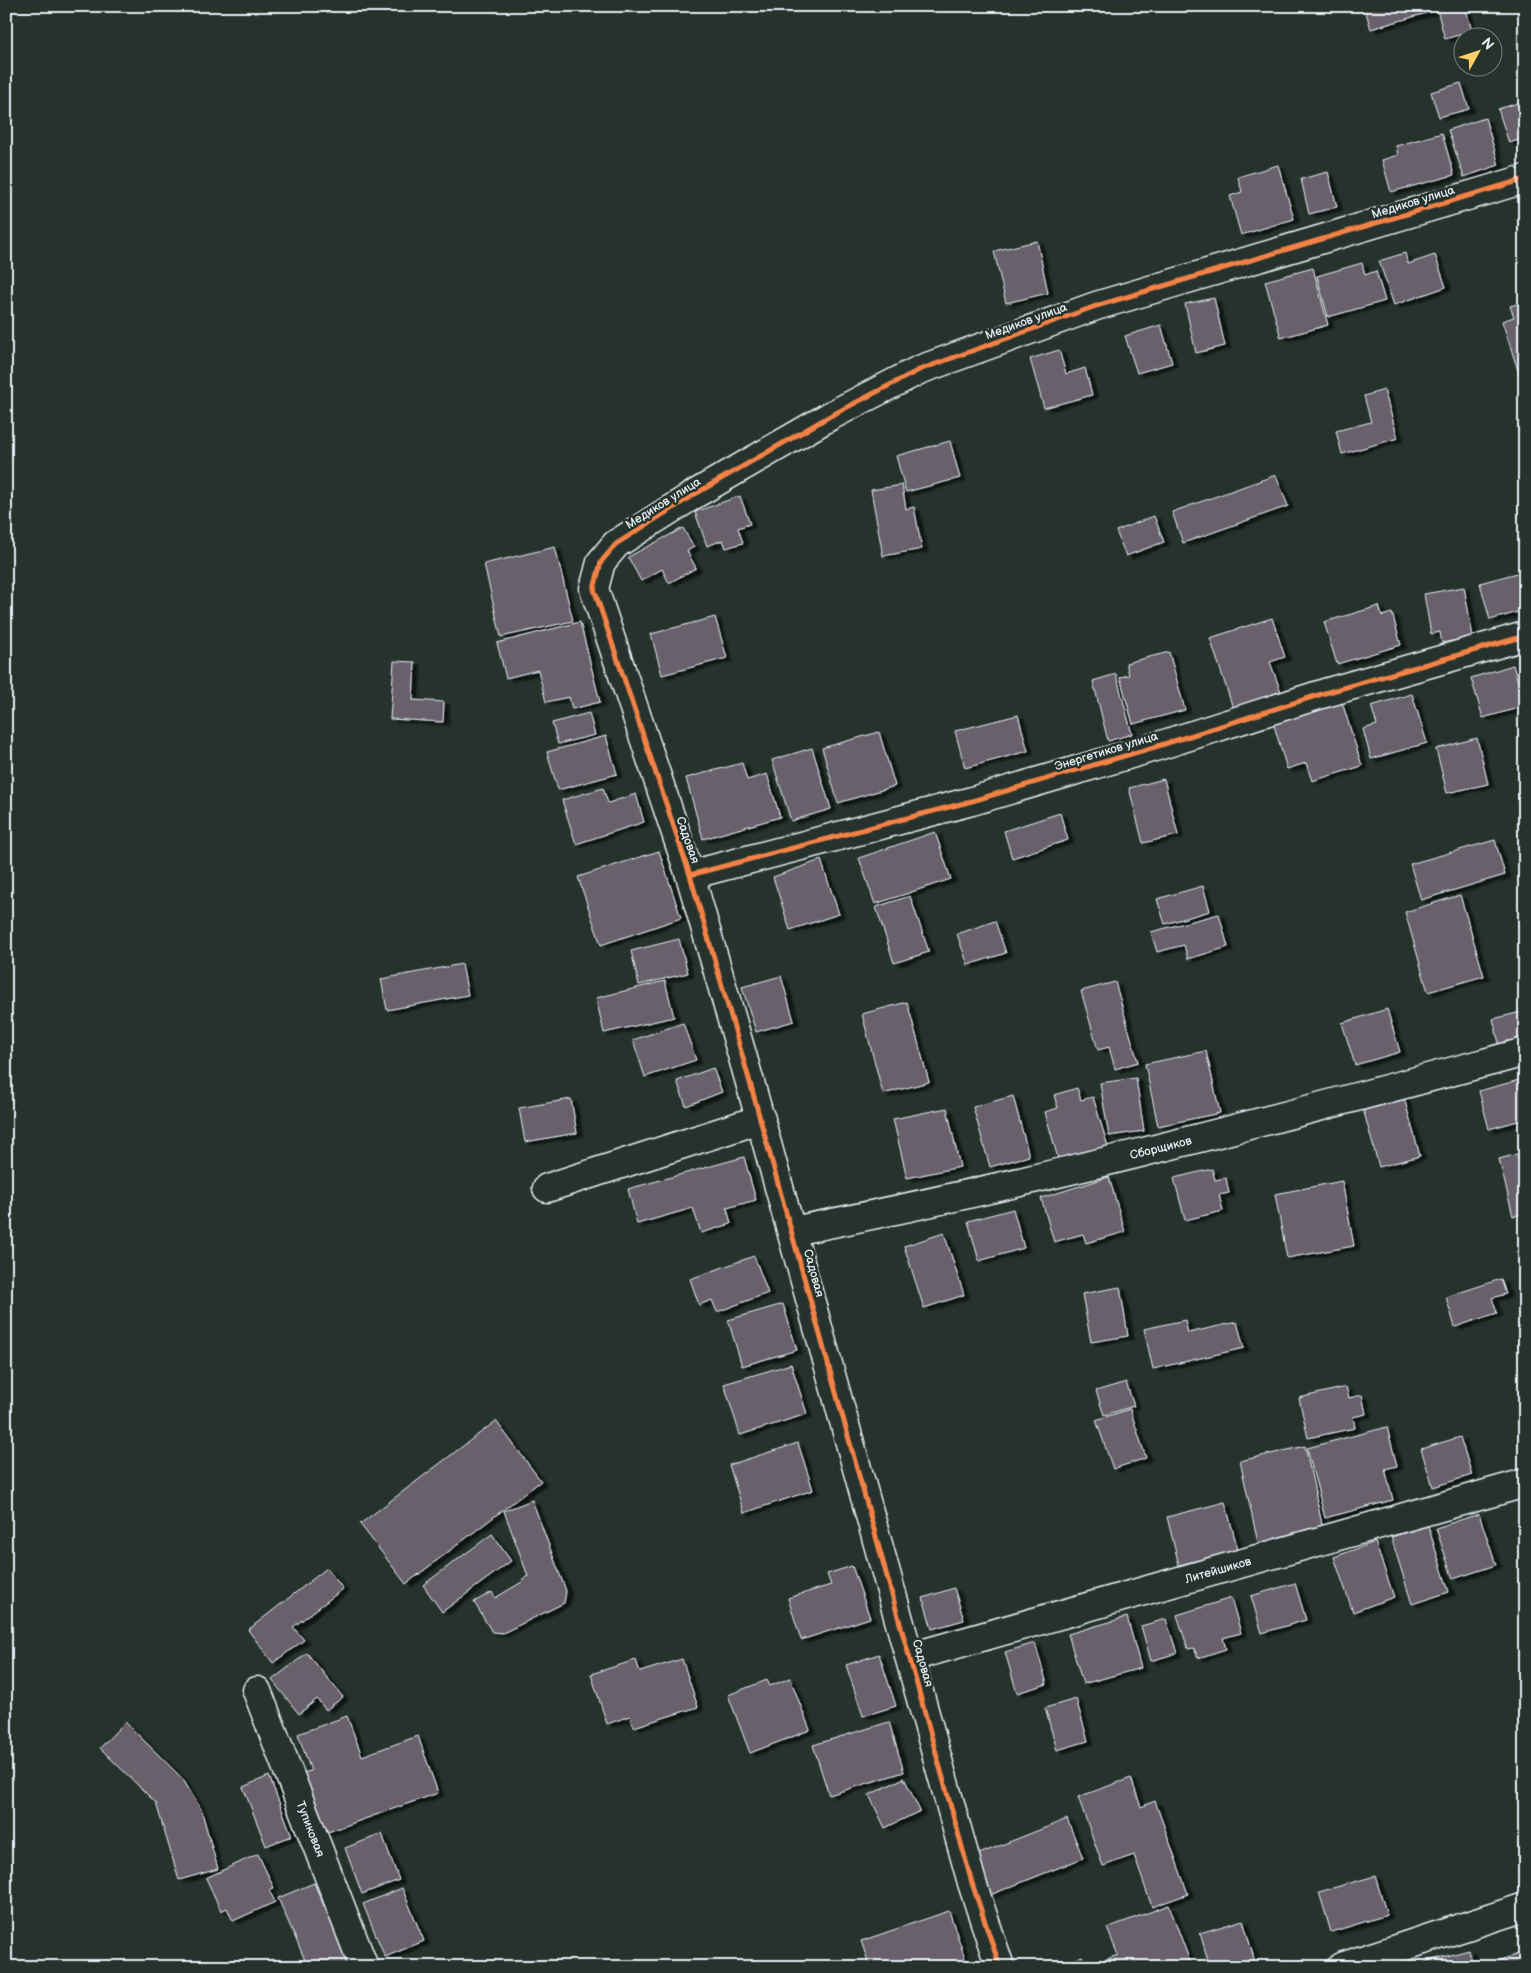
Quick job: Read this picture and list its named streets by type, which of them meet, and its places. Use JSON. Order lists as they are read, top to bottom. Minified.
{"streets":{"street":["Медиков улица","Энергетиков улица","Садовая","Сборщиков","Литейшиков","Тупиковая"]},"crossings":[["Медиков улица","Садовая"],["Энергетиков улица","Садовая"],["Садовая","Сборщиков"],["Садовая","Литейшиков"]],"north":"top right"}
